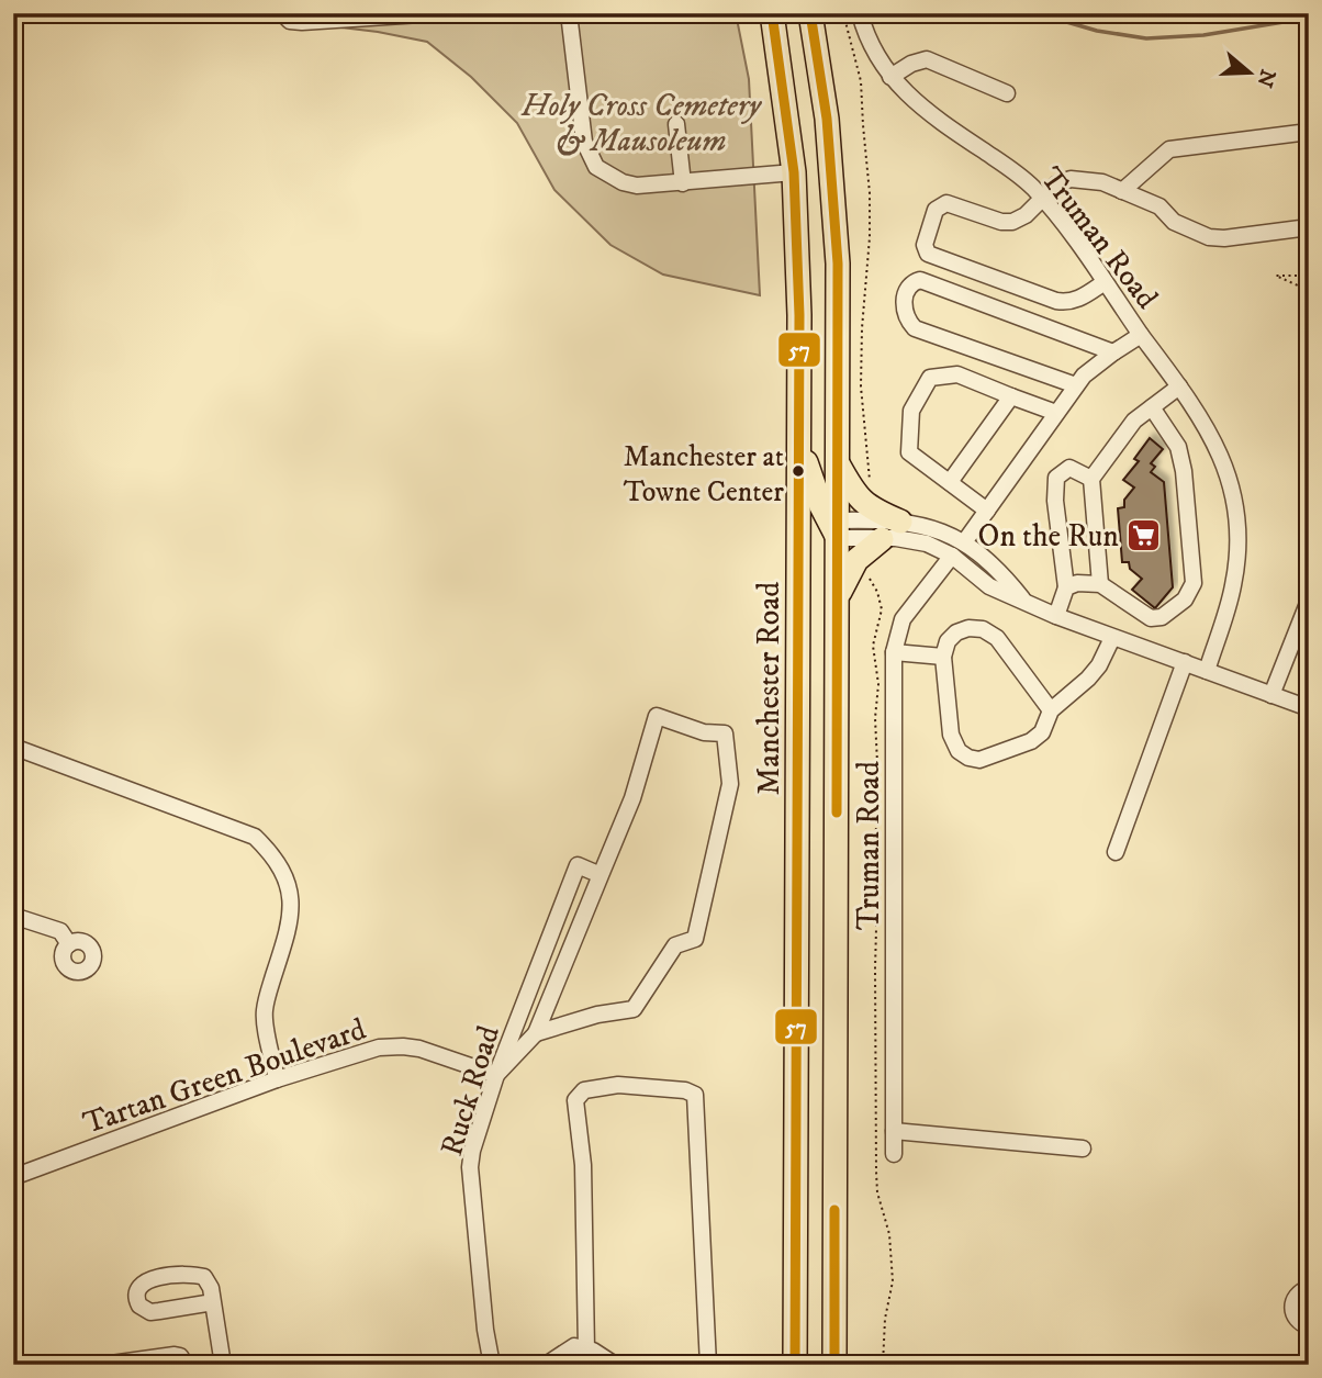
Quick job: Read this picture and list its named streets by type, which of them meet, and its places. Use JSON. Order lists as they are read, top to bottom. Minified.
{"streets":{"highway":["Manchester Road"],"street":["Truman Road","Tartan Green Boulevard","Ruck Road"]},"crossings":[["Tartan Green Boulevard","Ruck Road"]],"parks":["Holy Cross Cemetery & Mausoleum"],"places":{"other":["Manchester at Towne Center"],"supermarket":["On the Run"]},"lines":["transit line 57"],"north":"right"}
